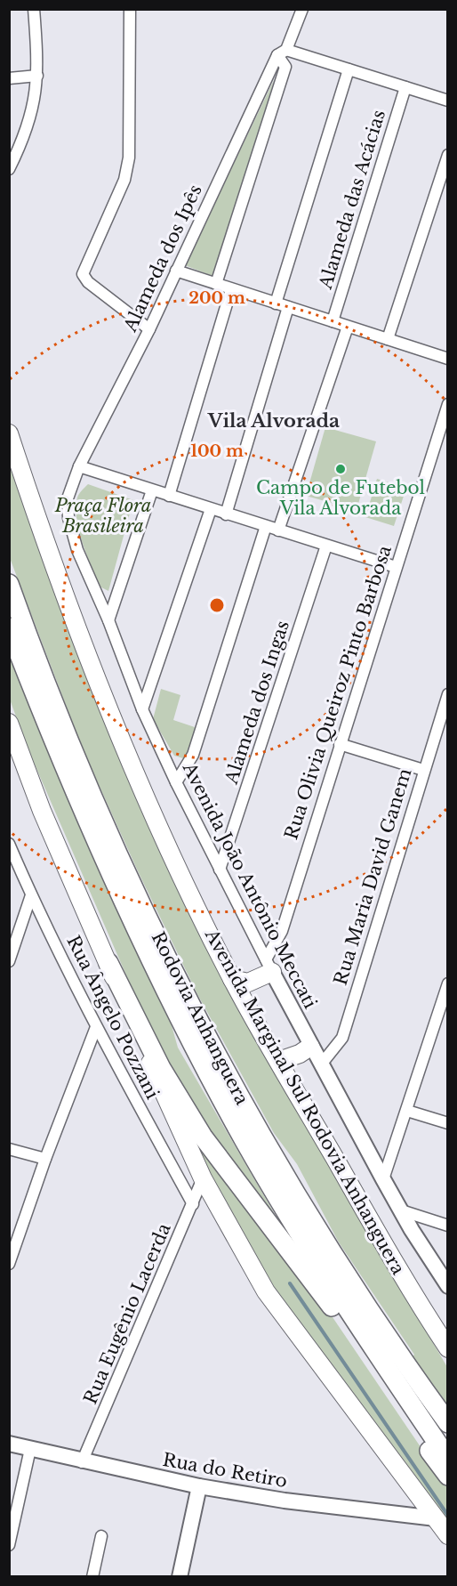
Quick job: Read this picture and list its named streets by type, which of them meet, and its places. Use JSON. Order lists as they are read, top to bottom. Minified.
{"streets":{"highway":["Rodovia Anhanguera","Avenida Marginal Sul Rodovia Anhanguera"],"main road":["Avenida João Antônio Meccati","Rua do Retiro"],"street":["Alameda das Acácias","Alameda dos Ipês","Rua Olivia Queiroz Pinto Barbosa","Alameda dos Ingas","Rua Maria David Ganem","Rua Ângelo Pozzani","Rua Eugênio Lacerda"]},"crossings":[["Alameda dos Ipês","Avenida João Antônio Meccati"],["Rua Olivia Queiroz Pinto Barbosa","Avenida João Antônio Meccati"],["Alameda dos Ingas","Avenida João Antônio Meccati"],["Rua Maria David Ganem","Avenida João Antônio Meccati"],["Rua Ângelo Pozzani","Rua Eugênio Lacerda"],["Rua Eugênio Lacerda","Rua do Retiro"]],"districts":["Vila Alvorada"],"parks":["Praça Flora Brasileira"],"places":["Campo de Futebol Vila Alvorada"],"rings":["200 m","100 m"]}
